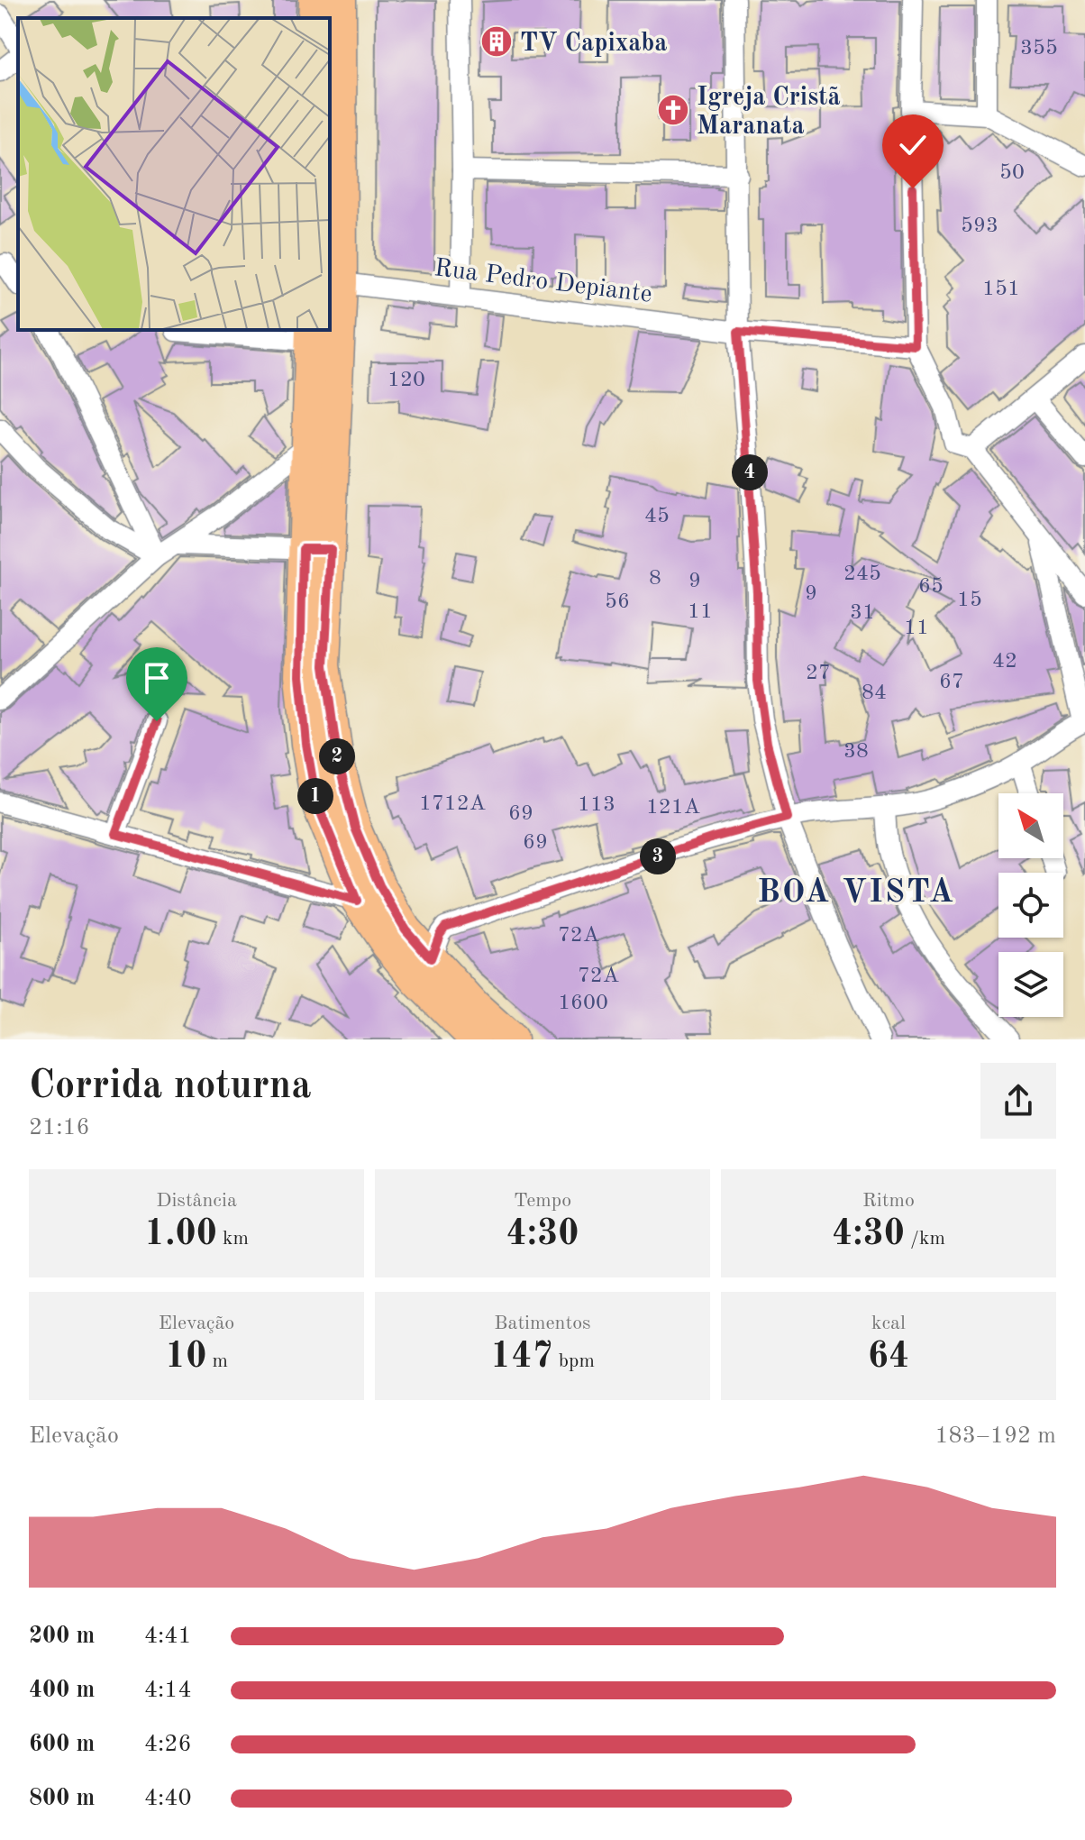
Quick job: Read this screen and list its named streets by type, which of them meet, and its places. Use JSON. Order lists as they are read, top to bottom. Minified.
{"streets":{"street":["Rua Pedro Depiante"]},"districts":["BOA VISTA"],"places":{"building":["TV Capixaba"],"church":["Igreja Cristã Maranata"]},"house_numbers":["355","50","593","151","120","45","245","8","9","65","9","15","56","11","31","11","42","27","67","84","38","1712A","113","121A","69","69","72A","72A","1600"],"north":"top left","page":{"pins":["4","2","1","3"],"heading":["Corrida noturna","21:16"],"stats":[["Distância","1.00 km"],["Tempo","4:30"],["Ritmo","4:30 /km"],["Elevação","10 m"],["Batimentos","147 bpm"],["kcal","64"]],"chart":["Elevação","183–192 m"],"list":[{"name":"200 m","note":"4:41"},{"name":"400 m","note":"4:14"},{"name":"600 m","note":"4:26"},{"name":"800 m","note":"4:40"}]}}
